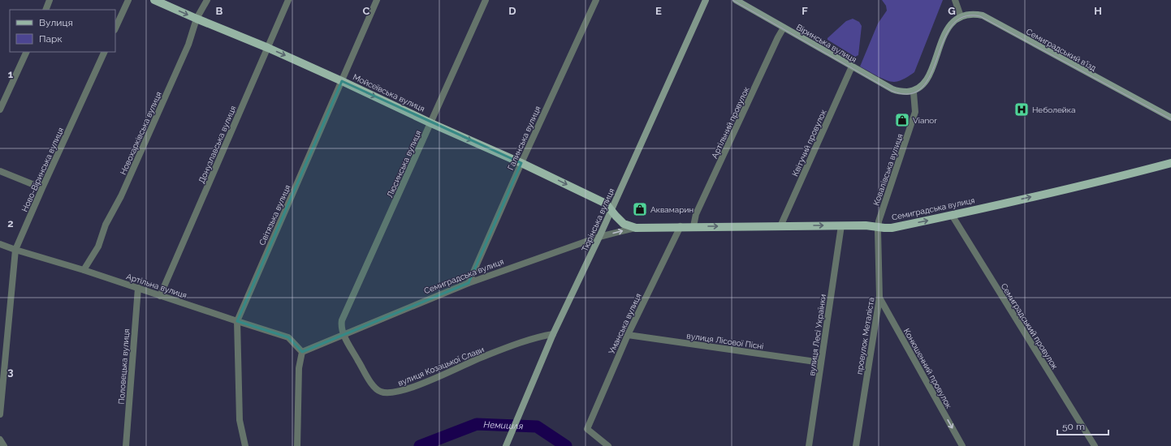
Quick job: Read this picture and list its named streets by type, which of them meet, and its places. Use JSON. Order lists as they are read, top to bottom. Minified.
{"streets":{"main road":["Віринська вулиця","Семиградський в’їзд","Мойсеївська вулиця","Семиградська вулиця","Тюрінська вулиця"],"street":["Артільний провулок","Новохарківська вулиця","Галинська вулиця","Квітучий провулок","Донузлавська вулиця","Люсинська вулиця","Ново-Віринська вулиця","Ковалівська вулиця","Світязька вулиця","Артільна вулиця","Уманська вулиця","Семиградський провулок","вулиця Лесі Українки","провулок Металіста","вулиця Лісової Пісні","вулиця Козацької Слави","Половецька вулиця","Конюшенний провулок"]},"crossings":[["Віринська вулиця","Артільний провулок"],["Віринська вулиця","Квітучий провулок"],["Віринська вулиця","Ковалівська вулиця"],["Мойсеївська вулиця","Новохарківська вулиця"],["Мойсеївська вулиця","Галинська вулиця"],["Мойсеївська вулиця","Донузлавська вулиця"],["Мойсеївська вулиця","Люсинська вулиця"],["Мойсеївська вулиця","Семиградська вулиця"],["Мойсеївська вулиця","Світязька вулиця"],["Мойсеївська вулиця","Тюрінська вулиця"],["Артільний провулок","Семиградська вулиця"],["Новохарківська вулиця","Артільна вулиця"],["Галинська вулиця","Семиградська вулиця"],["Квітучий провулок","Семиградська вулиця"],["Донузлавська вулиця","Артільна вулиця"],["Люсинська вулиця","Семиградська вулиця"],["Люсинська вулиця","вулиця Козацької Слави"],["Ново-Віринська вулиця","Артільна вулиця"],["Ковалівська вулиця","Семиградська вулиця"],["Ковалівська вулиця","провулок Металіста"],["Семиградська вулиця","Тюрінська вулиця"],["Семиградська вулиця","Артільна вулиця"],["Семиградська вулиця","Уманська вулиця"],["Семиградська вулиця","Семиградський провулок"],["Семиградська вулиця","вулиця Лесі Українки"],["Семиградська вулиця","провулок Металіста"],["Семиградська вулиця","вулиця Козацької Слави"],["Світязька вулиця","Артільна вулиця"],["Тюрінська вулиця","вулиця Козацької Слави"],["Артільна вулиця","Половецька вулиця"],["Уманська вулиця","вулиця Лісової Пісні"],["вулиця Лесі Українки","вулиця Лісової Пісні"],["провулок Металіста","Конюшенний провулок"]],"one_way":["Мойсеївська вулиця","Семиградська вулиця","Конюшенний провулок"],"water":["Немишля"],"places":{"hospital":["Неболейка"],"shop":["Vianor","Аквамарин"]},"legend":["Вулиця","Парк"],"scale_bar":"50 m","grid":{"columns":["B","C","D","E","F","G","H"],"rows":["1","2","3"]}}
